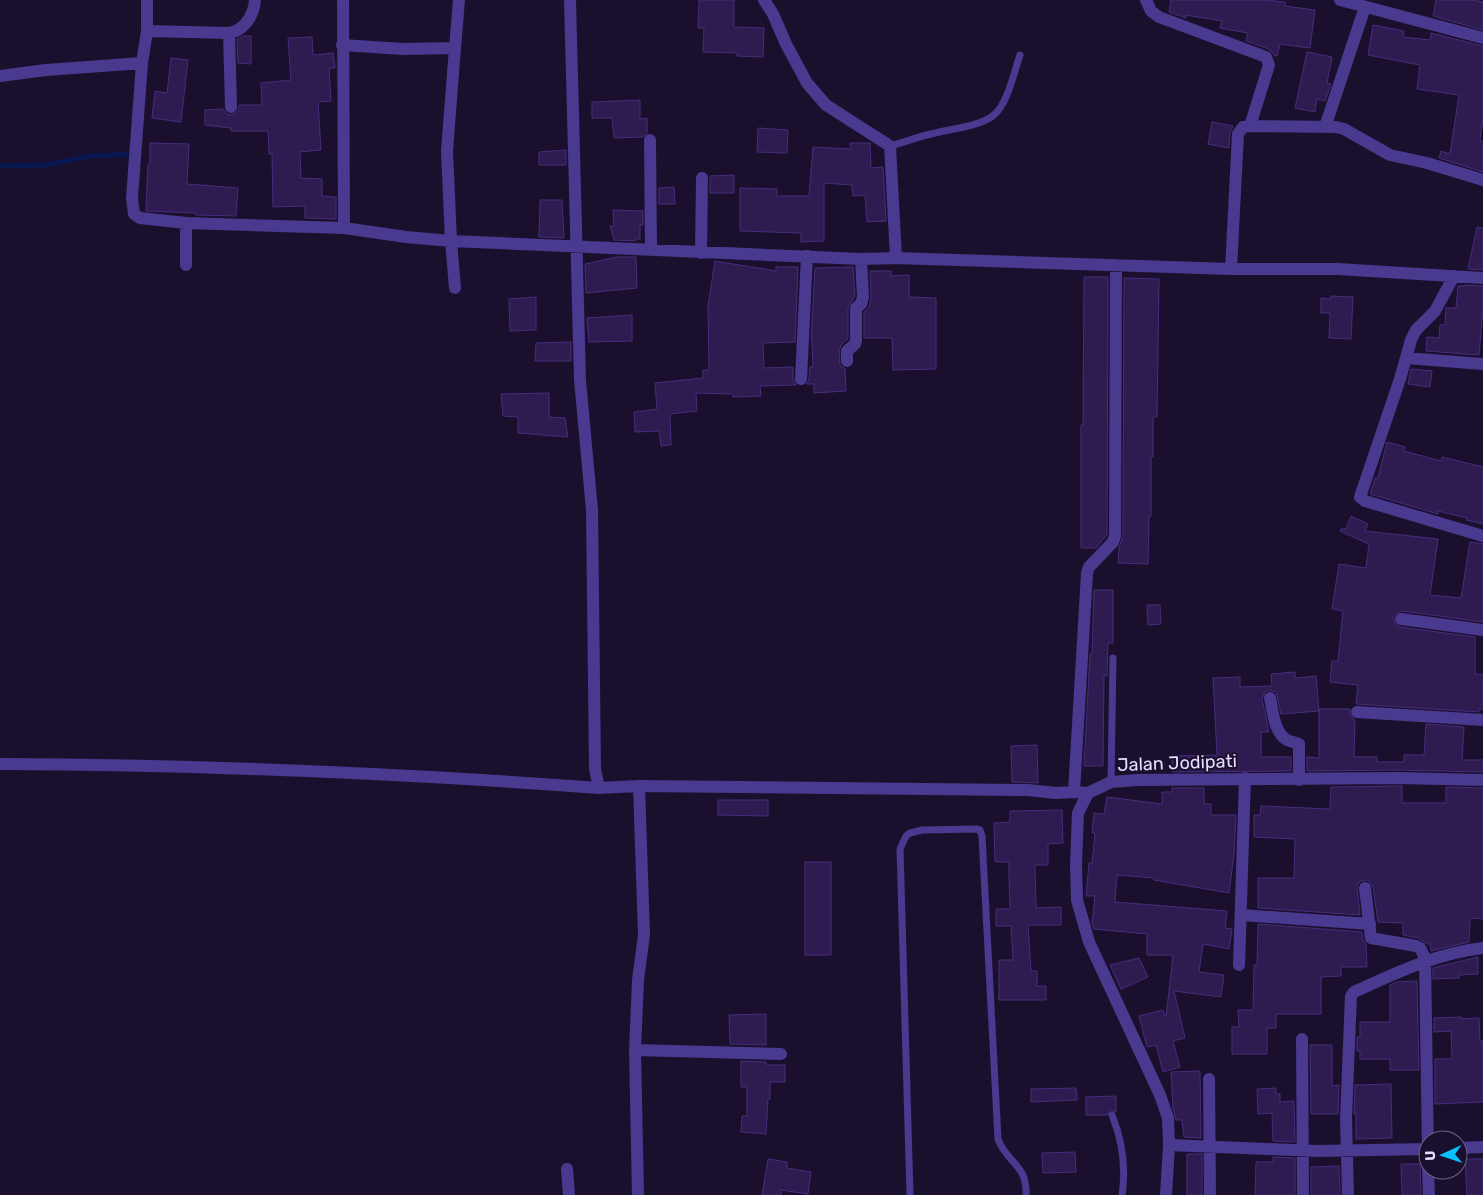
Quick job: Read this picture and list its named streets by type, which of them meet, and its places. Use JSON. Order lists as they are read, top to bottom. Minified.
{"streets":{"street":["Jalan Jodipati"]},"north":"left"}
